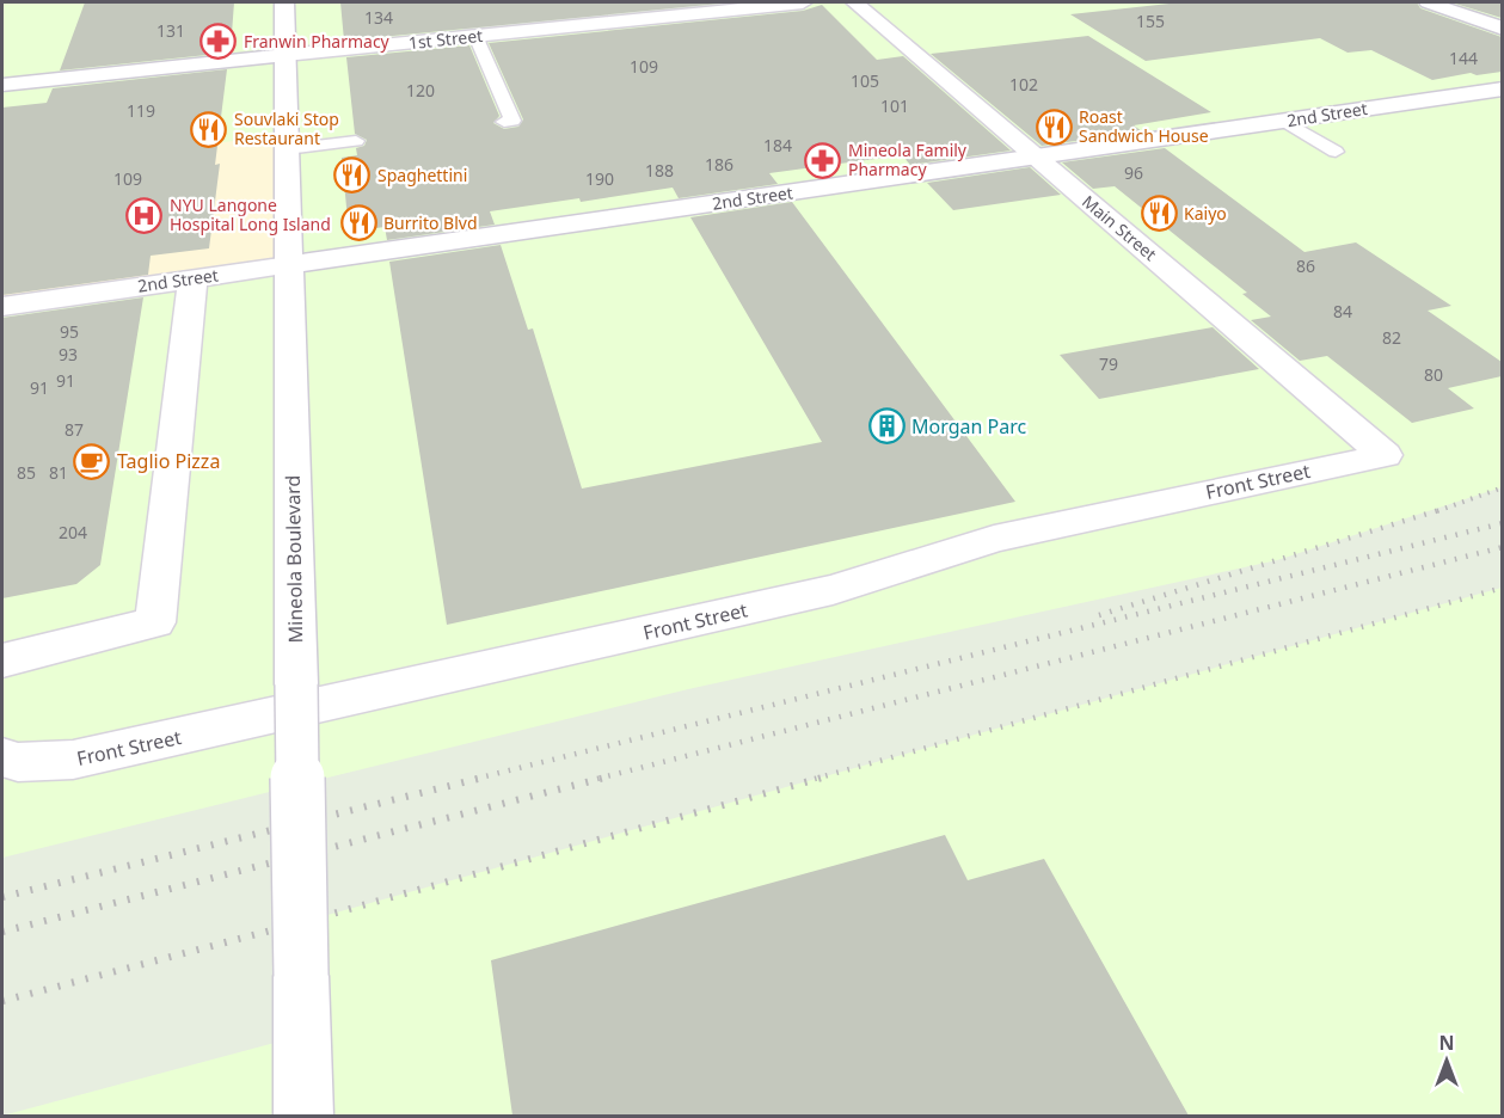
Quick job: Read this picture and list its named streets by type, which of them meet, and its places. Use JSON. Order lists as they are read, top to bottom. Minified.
{"streets":{"street":["1st Street","2nd Street","Main Street","Front Street","Mineola Boulevard"]},"crossings":[["1st Street","Mineola Boulevard"],["2nd Street","Main Street"],["2nd Street","Mineola Boulevard"],["Main Street","Front Street"]],"places":{"pharmacy":["Franwin Pharmacy","Mineola Family Pharmacy"],"restaurant":["Roast Sandwich House","Souvlaki Stop Restaurant","Spaghettini","Kaiyo","Burrito Blvd"],"hospital":["NYU Langone Hospital Long Island"],"building":["Morgan Parc"],"cafe":["Taglio Pizza"]},"house_numbers":["134","155","131","144","109","105","102","120","101","119","184","186","188","96","109","190","86","84","95","82","93","79","80","91","91","87","85","81","204"],"north":"top"}
